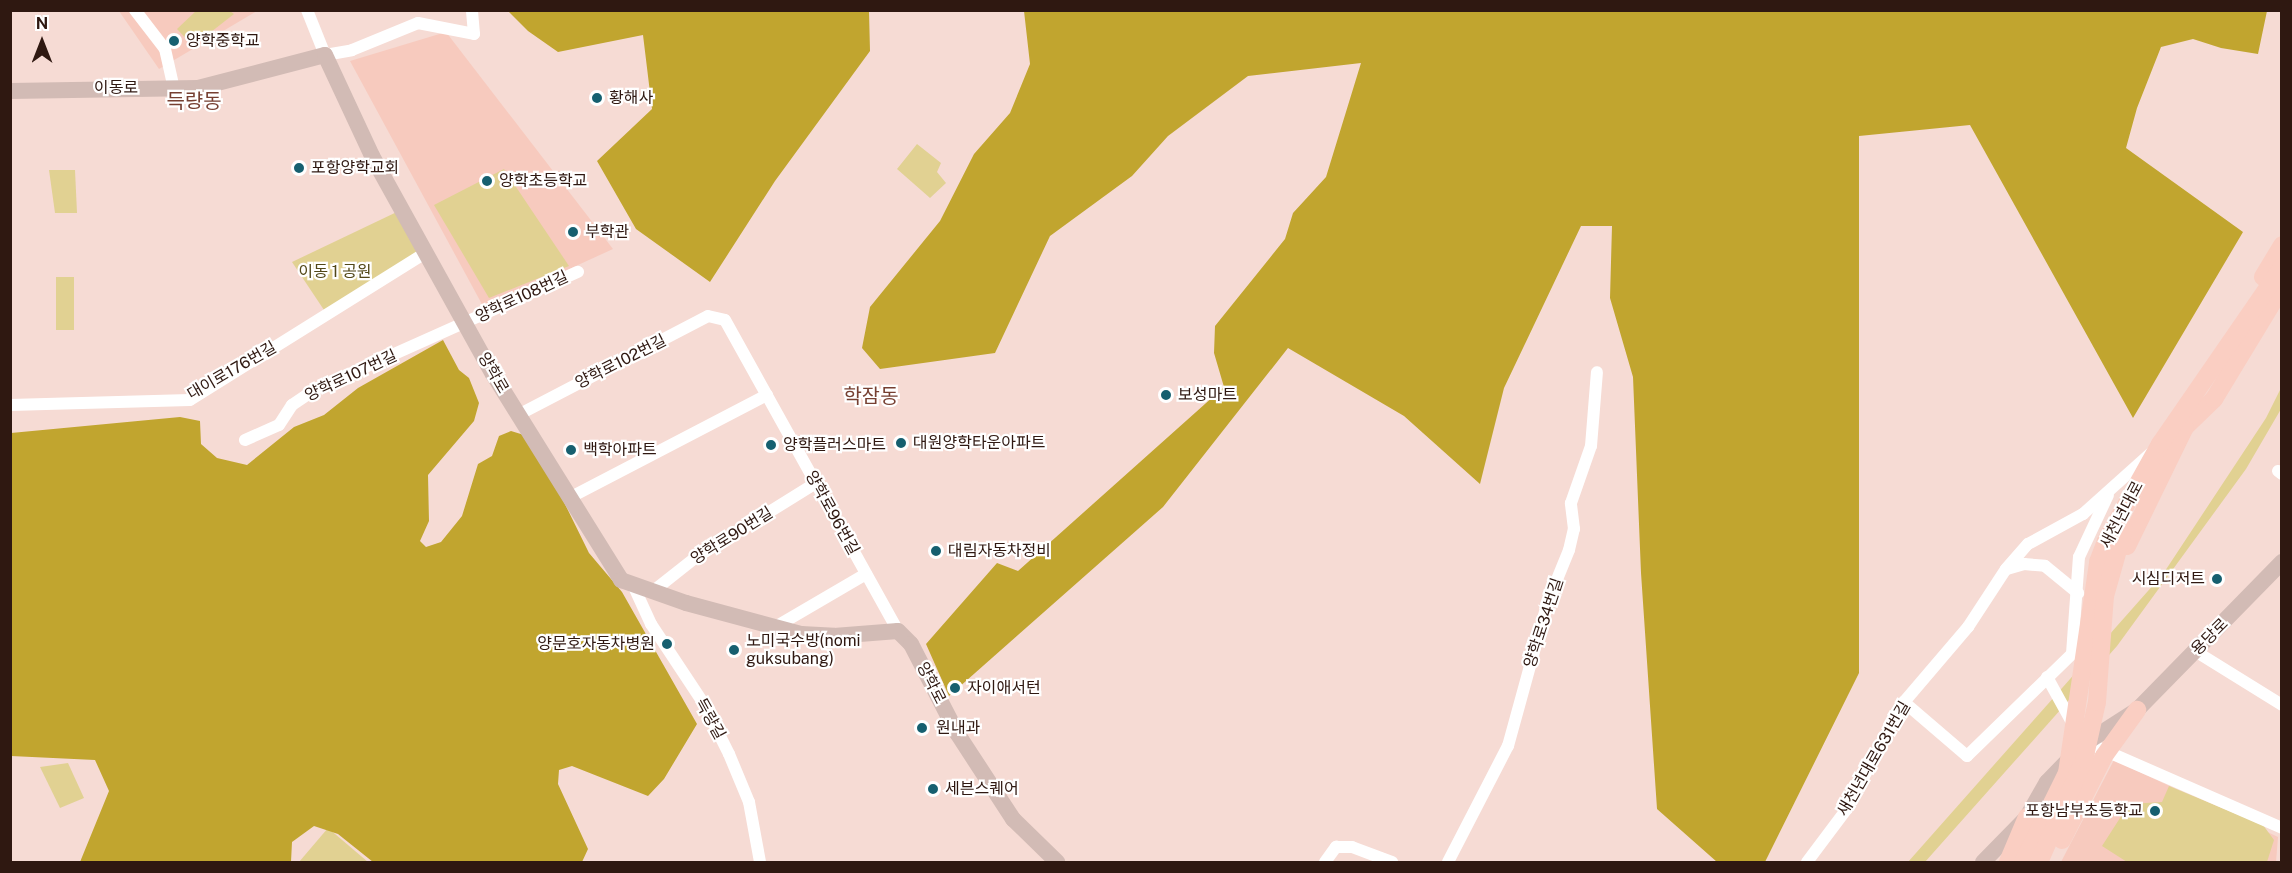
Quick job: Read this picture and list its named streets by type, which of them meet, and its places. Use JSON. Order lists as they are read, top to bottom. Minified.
{"streets":{"main road":["새천년대로"],"street":["이동로","양학로108번길","양학로102번길","대이로176번길","양학로","양학로107번길","양학로96번길","양학로90번길","양학로34번길","용당로","득량길","새천년대로631번길"]},"crossings":[["이동로","양학로"],["양학로108번길","양학로"],["양학로108번길","양학로107번길"],["양학로102번길","양학로"],["양학로102번길","양학로96번길"],["대이로176번길","양학로"],["양학로","양학로107번길"],["양학로","양학로96번길"],["양학로","양학로90번길"],["양학로","득량길"],["양학로96번길","양학로90번길"],["새천년대로","새천년대로631번길"]],"districts":["득량동","학잠동"],"parks":["이동 1 공원"],"places":["양학중학교","황해사","포항양학교회","양학초등학교","부학관","보성마트","대원양학타운아파트","양학플러스마트","백학아파트","대림자동차정비","시심디저트","양문호자동차병원","노미국수방(nomi guksubang)","자이애서턴","원내과","세븐스퀘어","포항남부초등학교"],"north":"top"}
